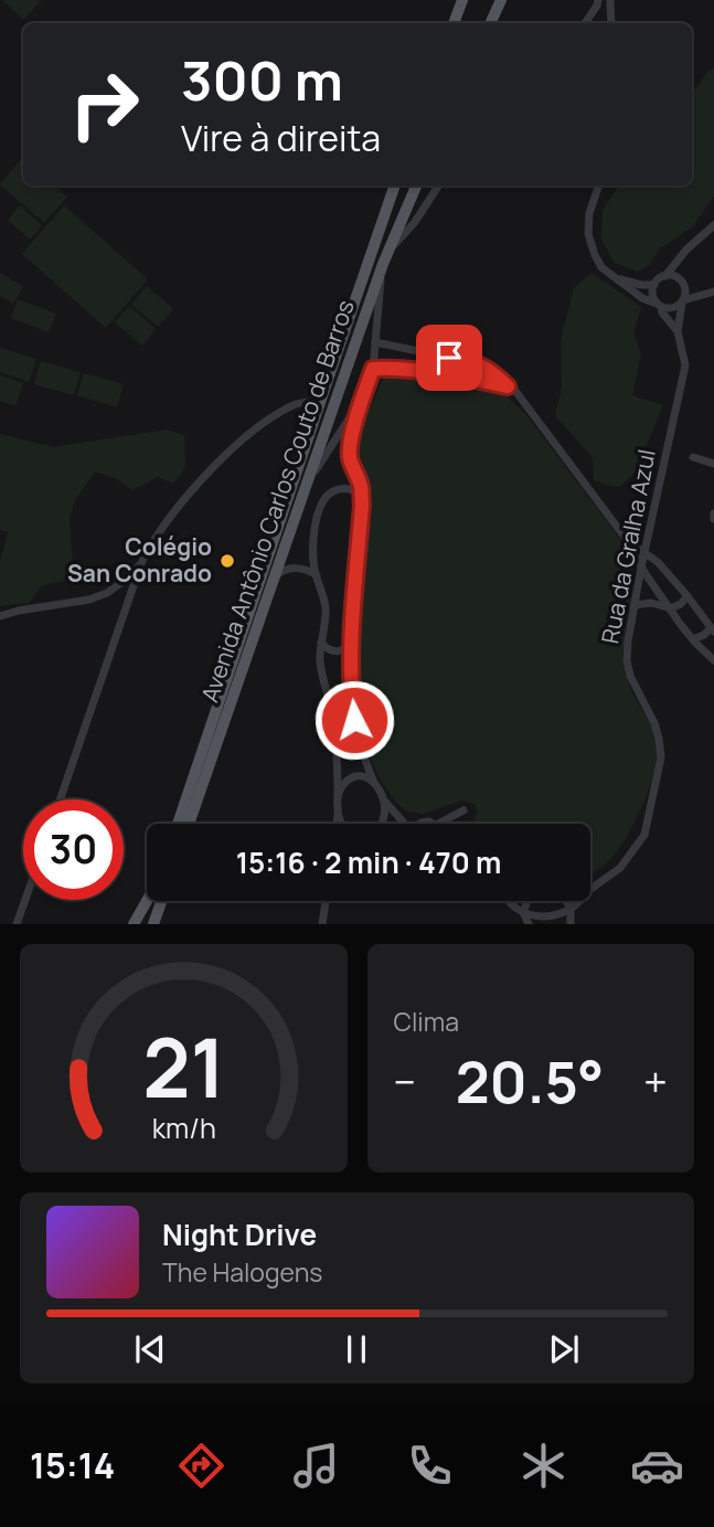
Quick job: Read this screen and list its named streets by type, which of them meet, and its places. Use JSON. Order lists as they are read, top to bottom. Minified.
{"streets":{"main road":["Avenida Antônio Carlos Couto de Barros"],"street":["Rua da Gralha Azul"]},"places":["Colégio San Conrado"],"page":{"turn":["300 m","Vire à direita"],"limit":"30","trip":"15:16 · 2 min · 470 m","tile":"Clima","heat":["−","20.5°","+"],"song":["Night Drive","The Halogens"],"tabs":"15:14","gauge":["21","km/h"]}}
